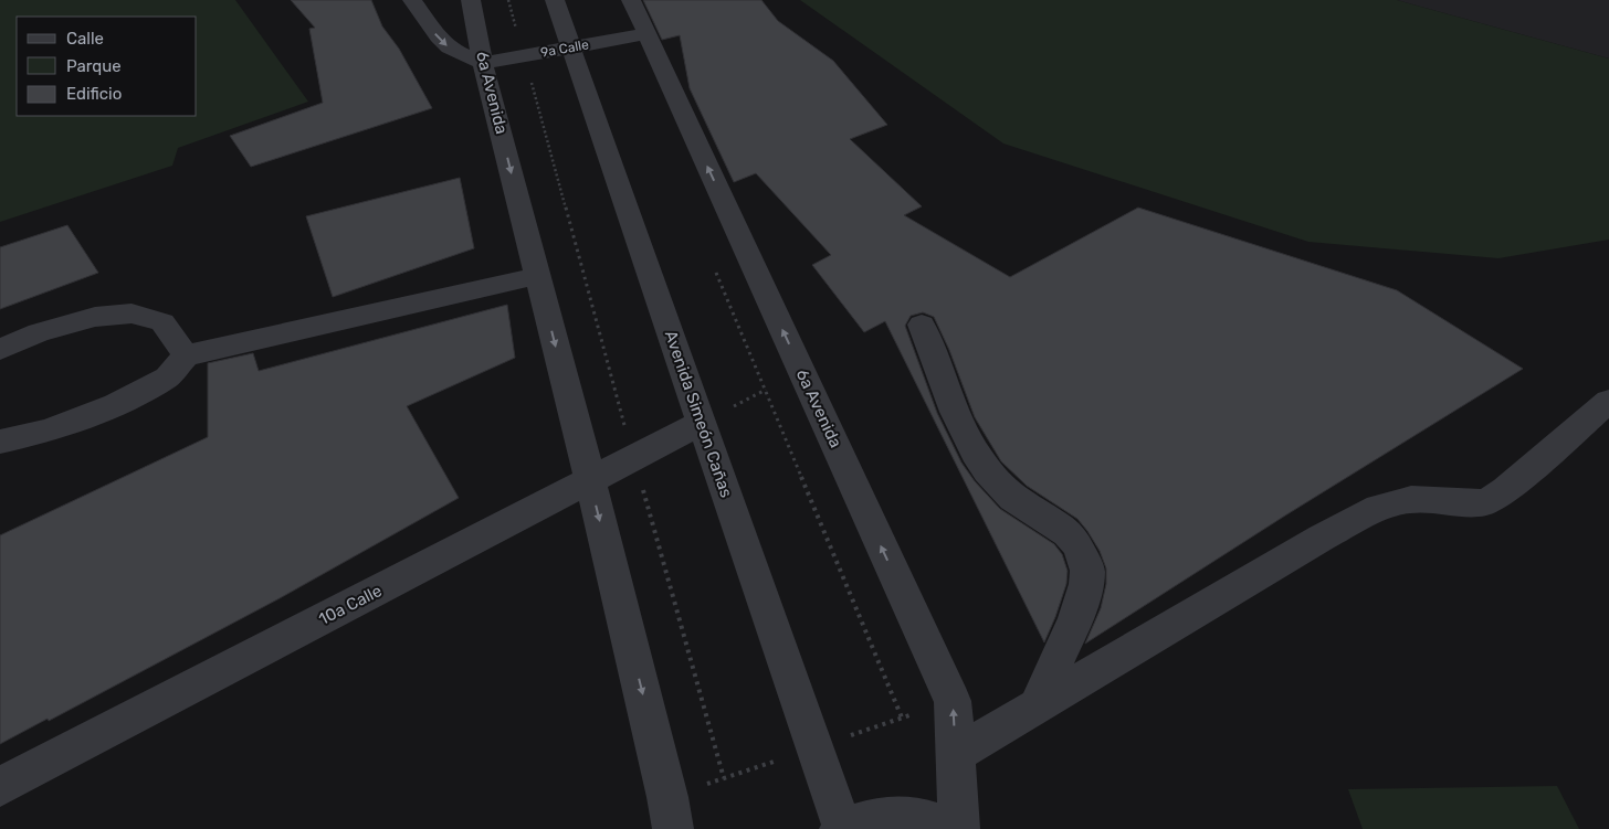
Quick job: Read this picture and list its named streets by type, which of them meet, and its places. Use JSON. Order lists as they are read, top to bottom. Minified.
{"streets":{"street":["9a Calle","6a Avenida","Avenida Simeón Cañas","10a Calle"]},"crossings":[["9a Calle","6a Avenida"],["9a Calle","Avenida Simeón Cañas"],["6a Avenida","10a Calle"],["Avenida Simeón Cañas","10a Calle"]],"legend":["Calle","Parque","Edificio"]}
